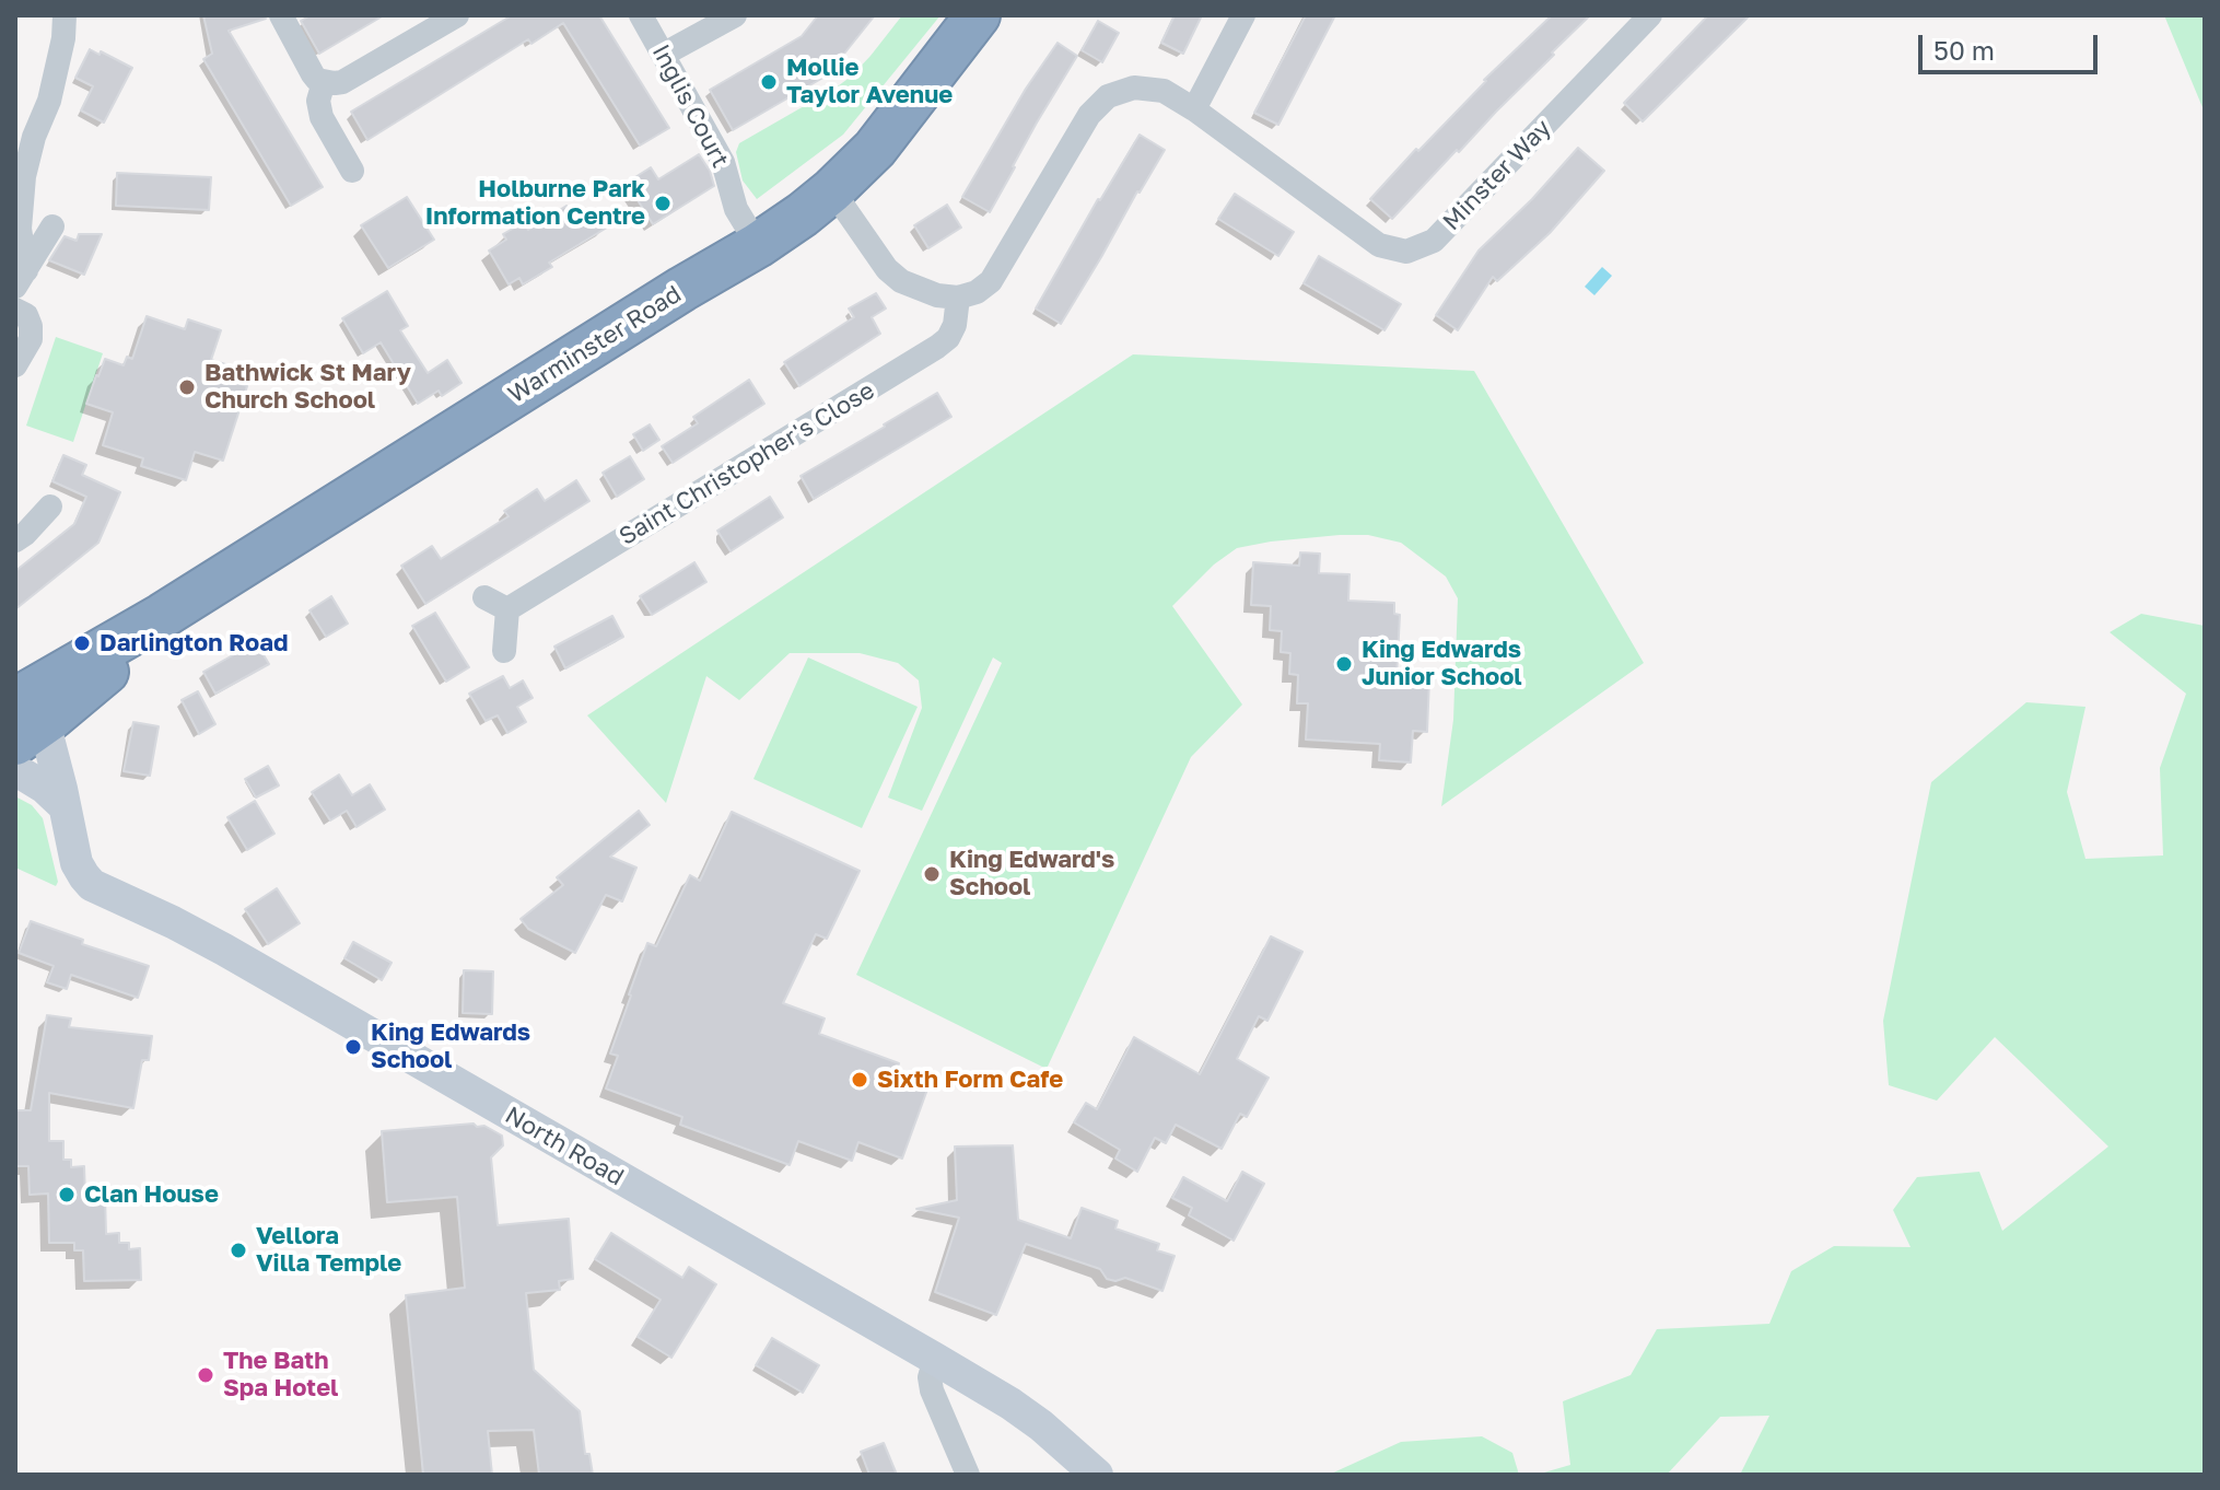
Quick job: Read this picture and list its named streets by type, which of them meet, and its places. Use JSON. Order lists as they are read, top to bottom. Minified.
{"streets":{"highway":["Warminster Road"],"street":["Inglis Court","Minster Way","Saint Christopher's Close","North Road"]},"crossings":[["Inglis Court","Warminster Road"],["Minster Way","Saint Christopher's Close"],["Warminster Road","North Road"]],"places":["Mollie Taylor Avenue","Holburne Park Information Centre","Bathwick St Mary Church School","Darlington Road","King Edwards Junior School","King Edward's School","King Edwards School","Sixth Form Cafe","Clan House","Vellora Villa Temple","The Bath Spa Hotel"],"scale_bar":"50 m"}
